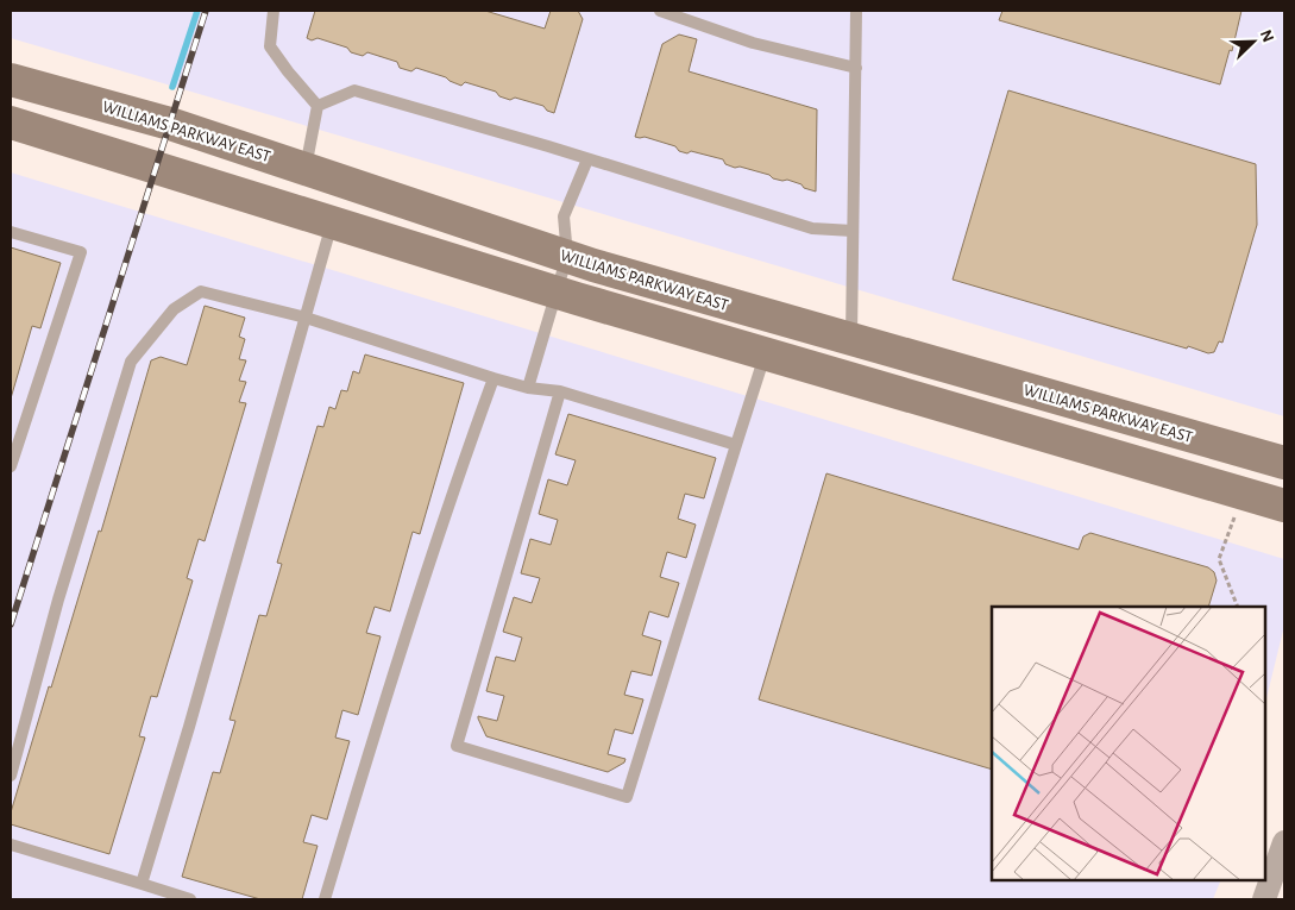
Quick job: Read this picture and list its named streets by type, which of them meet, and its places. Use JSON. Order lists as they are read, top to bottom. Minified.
{"streets":{"main road":["WILLIAMS PARKWAY EAST"]},"north":"top right"}
